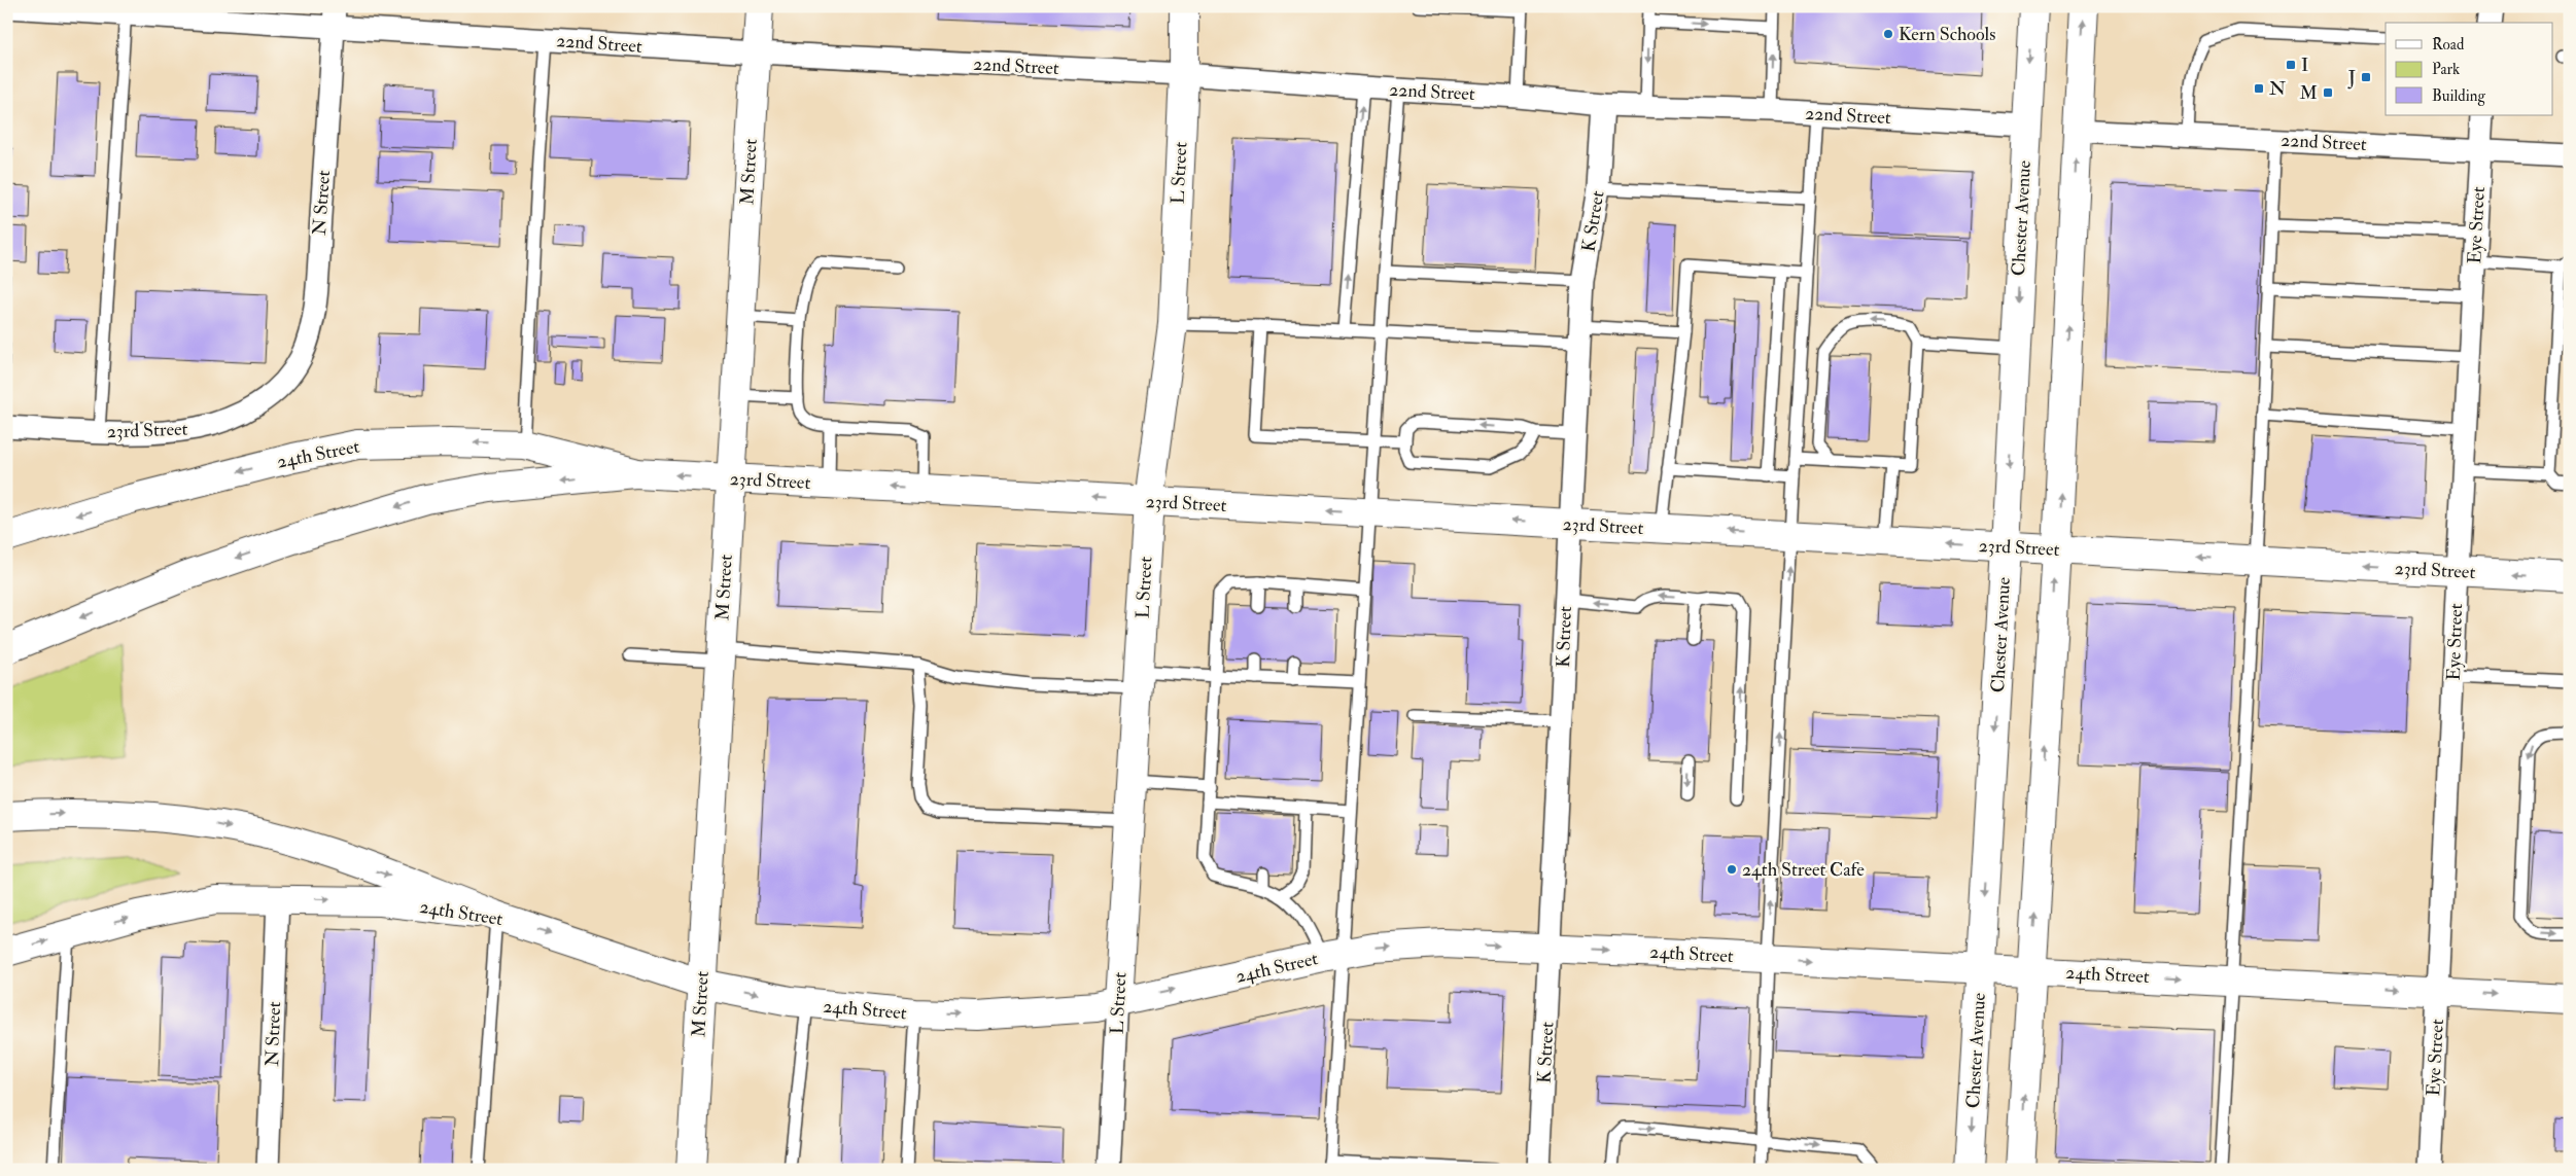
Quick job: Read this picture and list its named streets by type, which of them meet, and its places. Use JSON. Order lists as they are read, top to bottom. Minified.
{"streets":{"main road":["M Street","L Street","Chester Avenue","23rd Street","24th Street"],"street":["22nd Street","N Street","K Street","Eye Street"]},"crossings":[["22nd Street","M Street"],["22nd Street","L Street"],["22nd Street","N Street"],["22nd Street","Chester Avenue"],["22nd Street","K Street"],["22nd Street","Eye Street"],["M Street","23rd Street"],["M Street","24th Street"],["L Street","23rd Street"],["L Street","24th Street"],["N Street","23rd Street"],["N Street","24th Street"],["Chester Avenue","23rd Street"],["Chester Avenue","24th Street"],["K Street","23rd Street"],["K Street","24th Street"],["Eye Street","23rd Street"],["Eye Street","24th Street"],["23rd Street","24th Street"]],"one_way":["23rd Street"],"places":{"other":["Kern Schools","24th Street Cafe"],"transit":["I","J","N","M"]},"legend":["Road","Park","Building"]}
